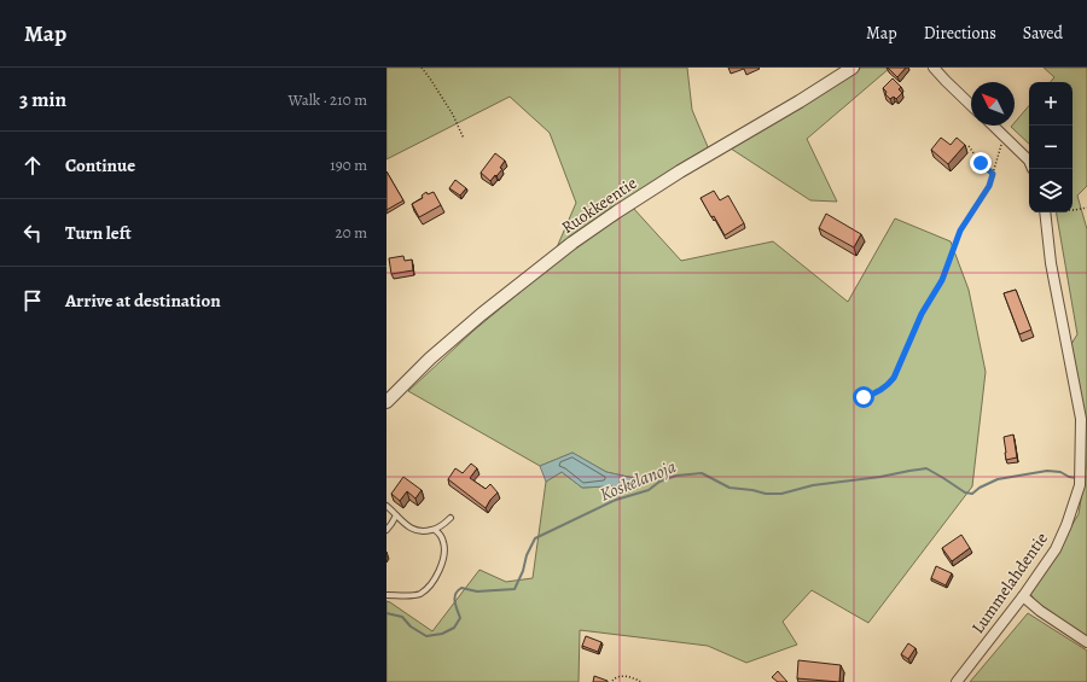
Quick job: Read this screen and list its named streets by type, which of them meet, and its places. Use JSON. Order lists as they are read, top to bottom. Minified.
{"streets":{"street":["Ruokkeentie","Lummelahdentie"]},"water":["Koskelanoja"],"north":"top left","page":{"header":"Map","nav":["Map","Directions","Saved"],"heading":["3 min","Walk · 210 m"],"map_buttons":["+","−"],"list":[["Continue","190 m"],["Turn left","20 m"],"Arrive at destination"]}}
